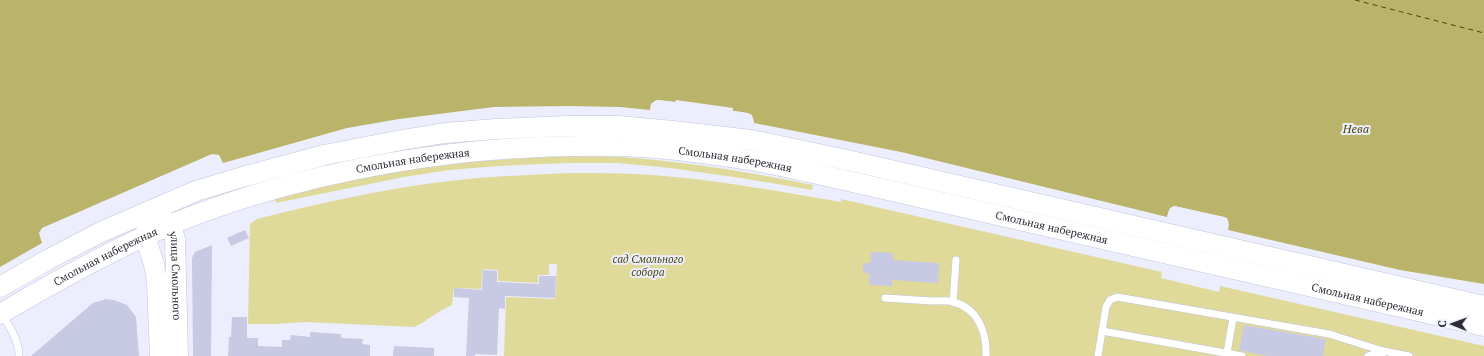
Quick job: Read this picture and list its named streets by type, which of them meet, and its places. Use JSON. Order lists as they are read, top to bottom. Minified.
{"streets":{"main road":["Смольная набережная","улица Смольного"]},"crossings":[["Смольная набережная","улица Смольного"]],"water":["Нева"],"parks":["сад Смольного собора"],"north":"left"}
